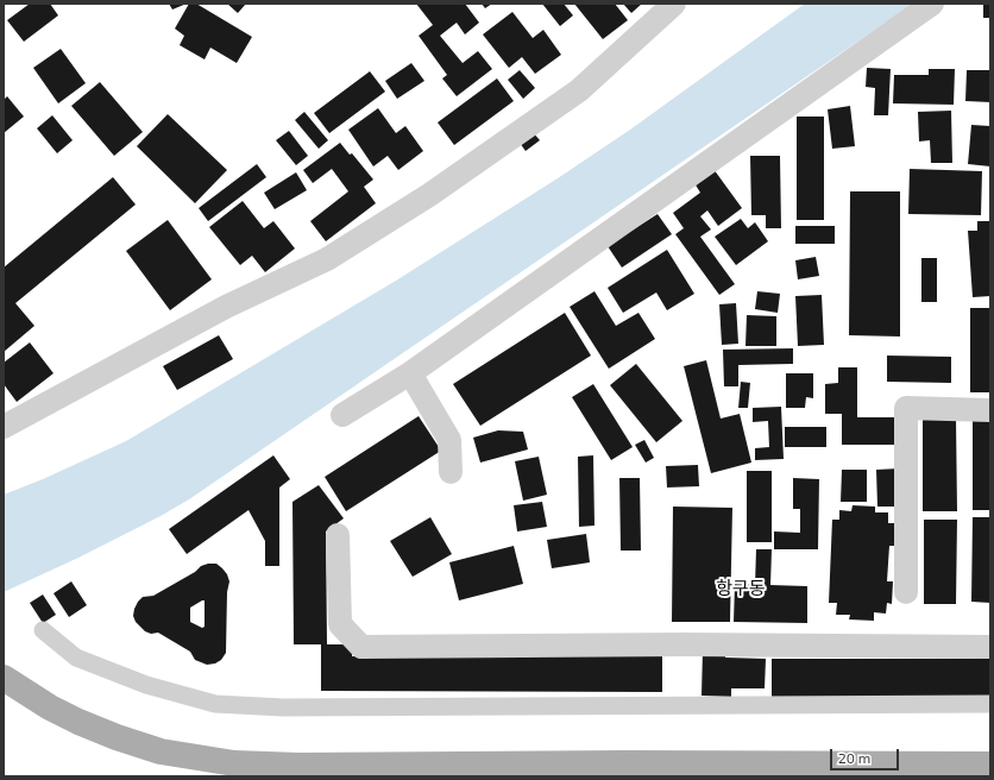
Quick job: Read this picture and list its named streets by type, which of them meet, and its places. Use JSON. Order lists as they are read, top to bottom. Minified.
{"districts":["항구동"],"scale_bar":"20 m"}
